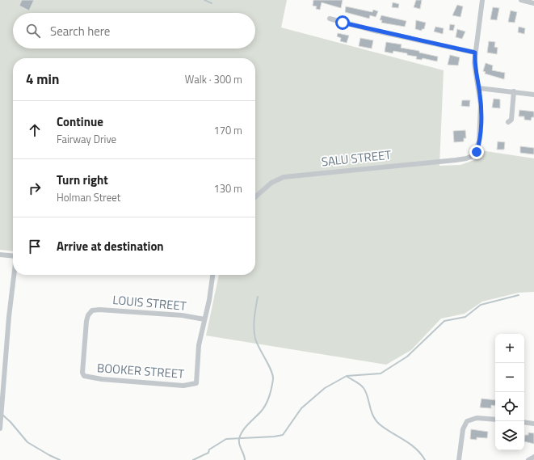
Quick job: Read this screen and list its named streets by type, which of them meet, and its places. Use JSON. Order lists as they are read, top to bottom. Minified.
{"streets":{"street":["SALU STREET","LOUIS STREET","BOOKER STREET"]},"crossings":[["LOUIS STREET","BOOKER STREET"]],"page":{"search":"Search here","heading":["4 min","Walk · 300 m"],"list":[["Continue","Fairway Drive","170 m"],["Turn right","Holman Street","130 m"],"Arrive at destination"],"map_buttons":["+","−"]}}
